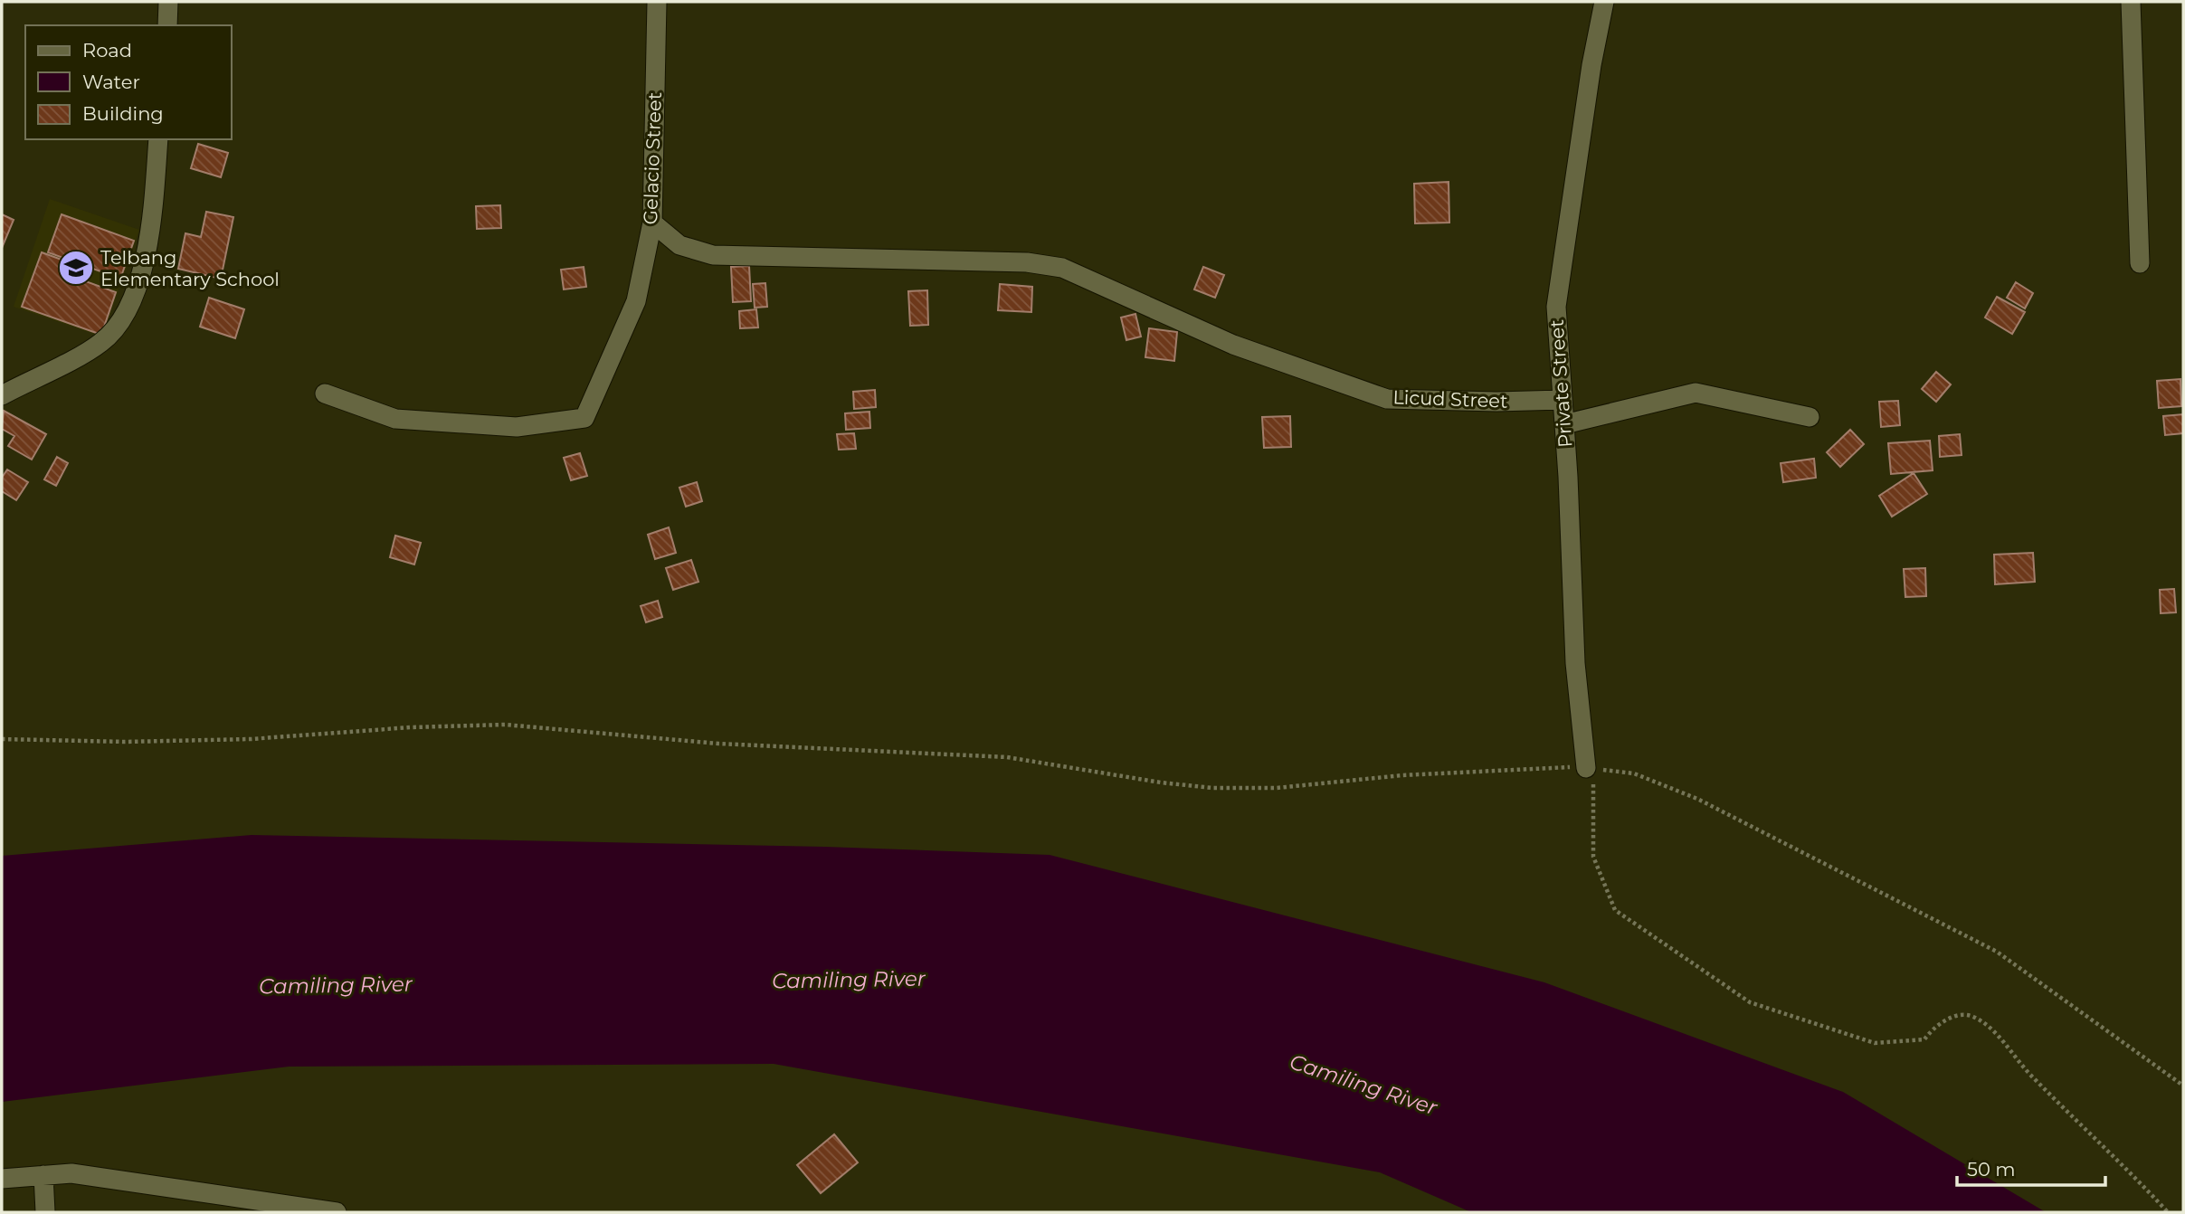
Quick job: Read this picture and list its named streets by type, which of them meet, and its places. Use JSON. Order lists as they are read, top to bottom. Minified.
{"streets":{"street":["Gelacio Street","Private Street","Licud Street"]},"crossings":[["Gelacio Street","Licud Street"],["Private Street","Licud Street"]],"water":["Camiling River"],"places":{"school or university":["Telbang Elementary School"]},"legend":["Road","Water","Building"],"scale_bar":"50 m"}
